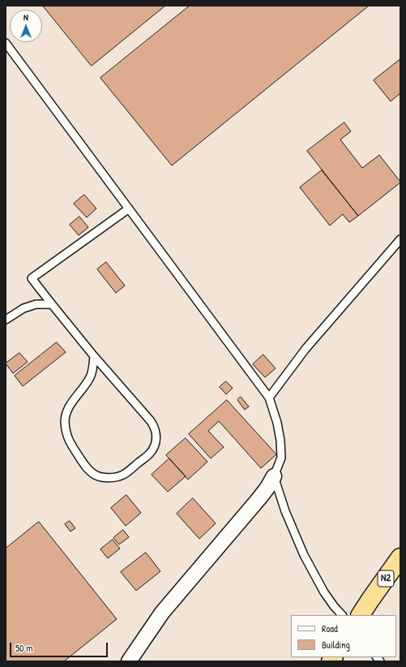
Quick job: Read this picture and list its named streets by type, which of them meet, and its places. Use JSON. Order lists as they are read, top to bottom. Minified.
{"streets":{"highway":["N2"]},"legend":["Road","Building"],"scale_bar":"50 m","north":"top"}
